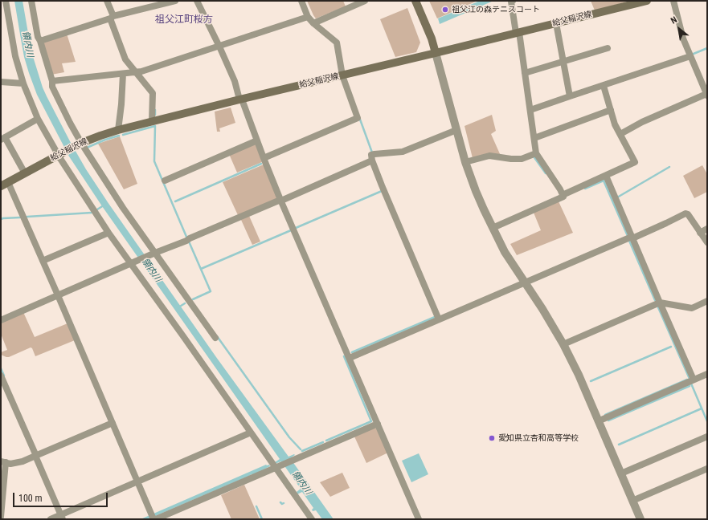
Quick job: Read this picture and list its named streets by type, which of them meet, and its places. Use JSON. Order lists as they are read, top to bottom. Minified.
{"streets":{"main road":["給父稲沢線"]},"districts":["祖父江町桜方"],"water":["領内川"],"places":["祖父江の森テニスコート","愛知県立杏和高等学校"],"scale_bar":"100 m","north":"top left"}
